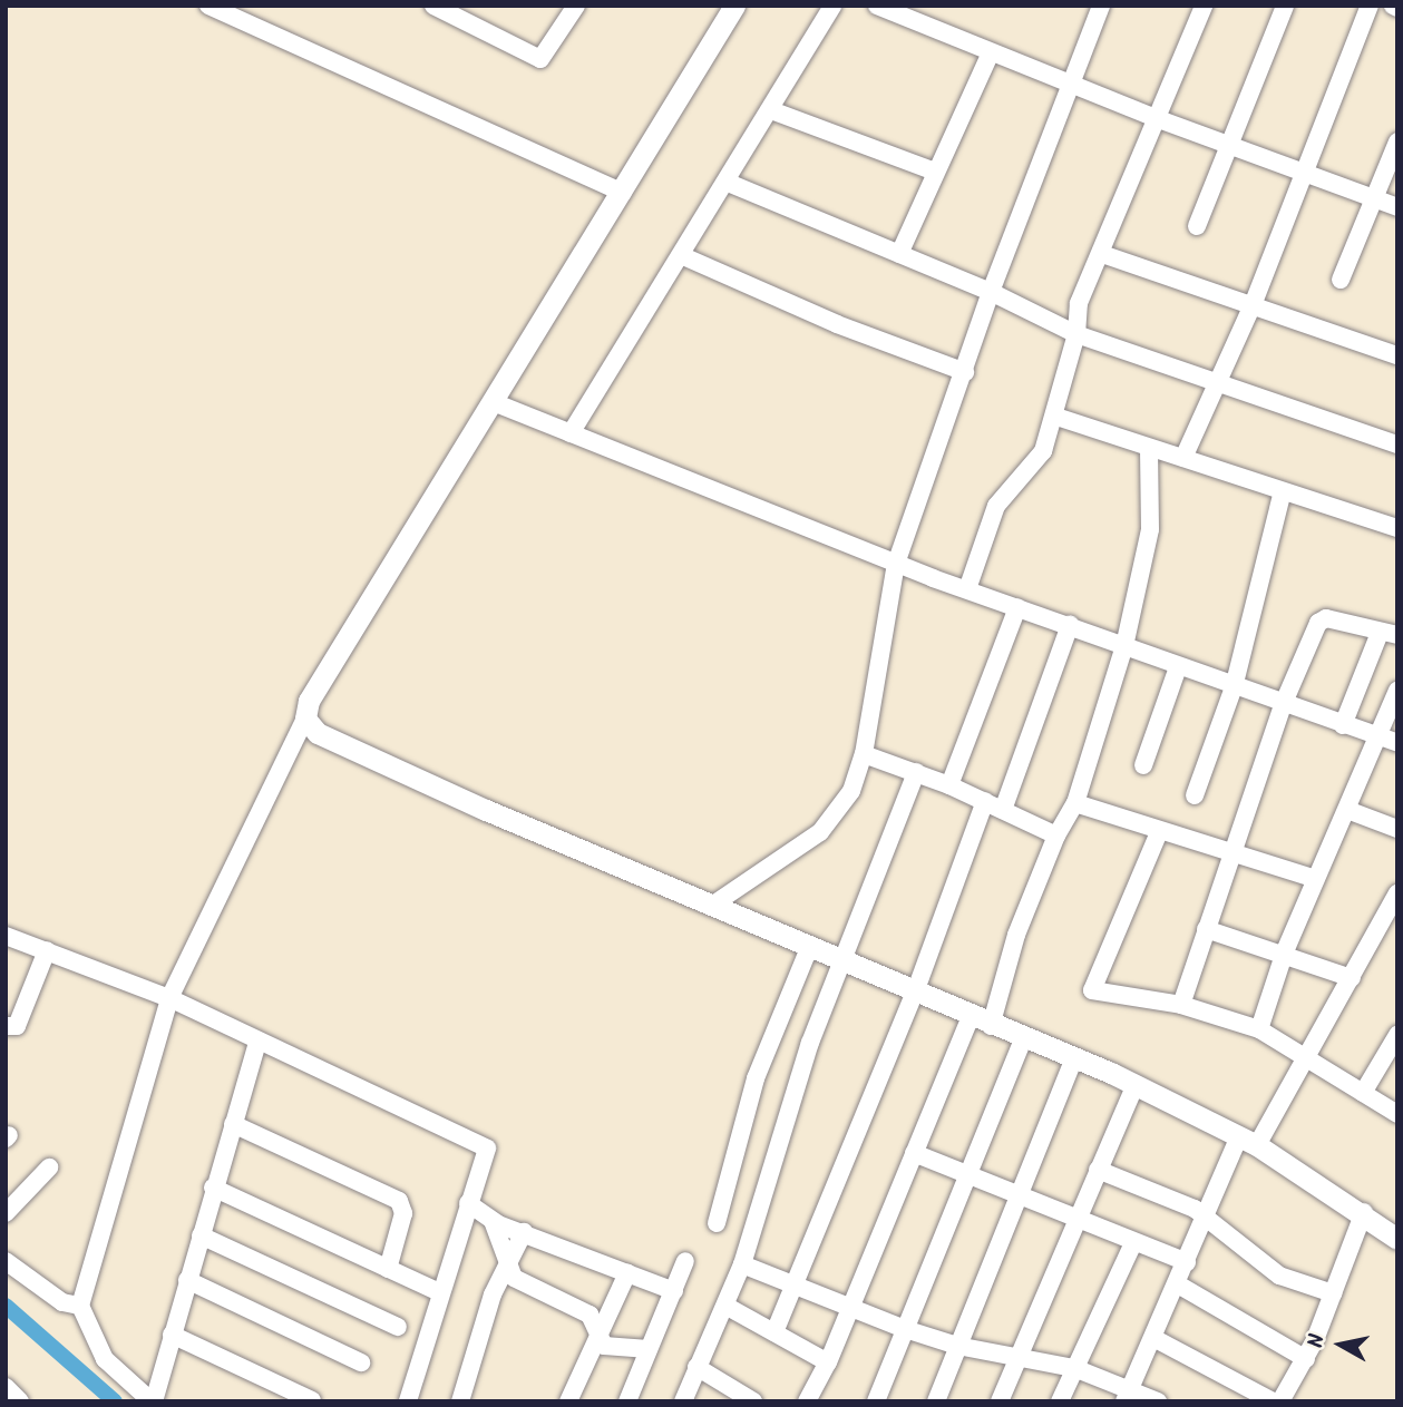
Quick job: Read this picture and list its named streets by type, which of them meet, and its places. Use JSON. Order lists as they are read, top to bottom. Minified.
{"north":"left"}
